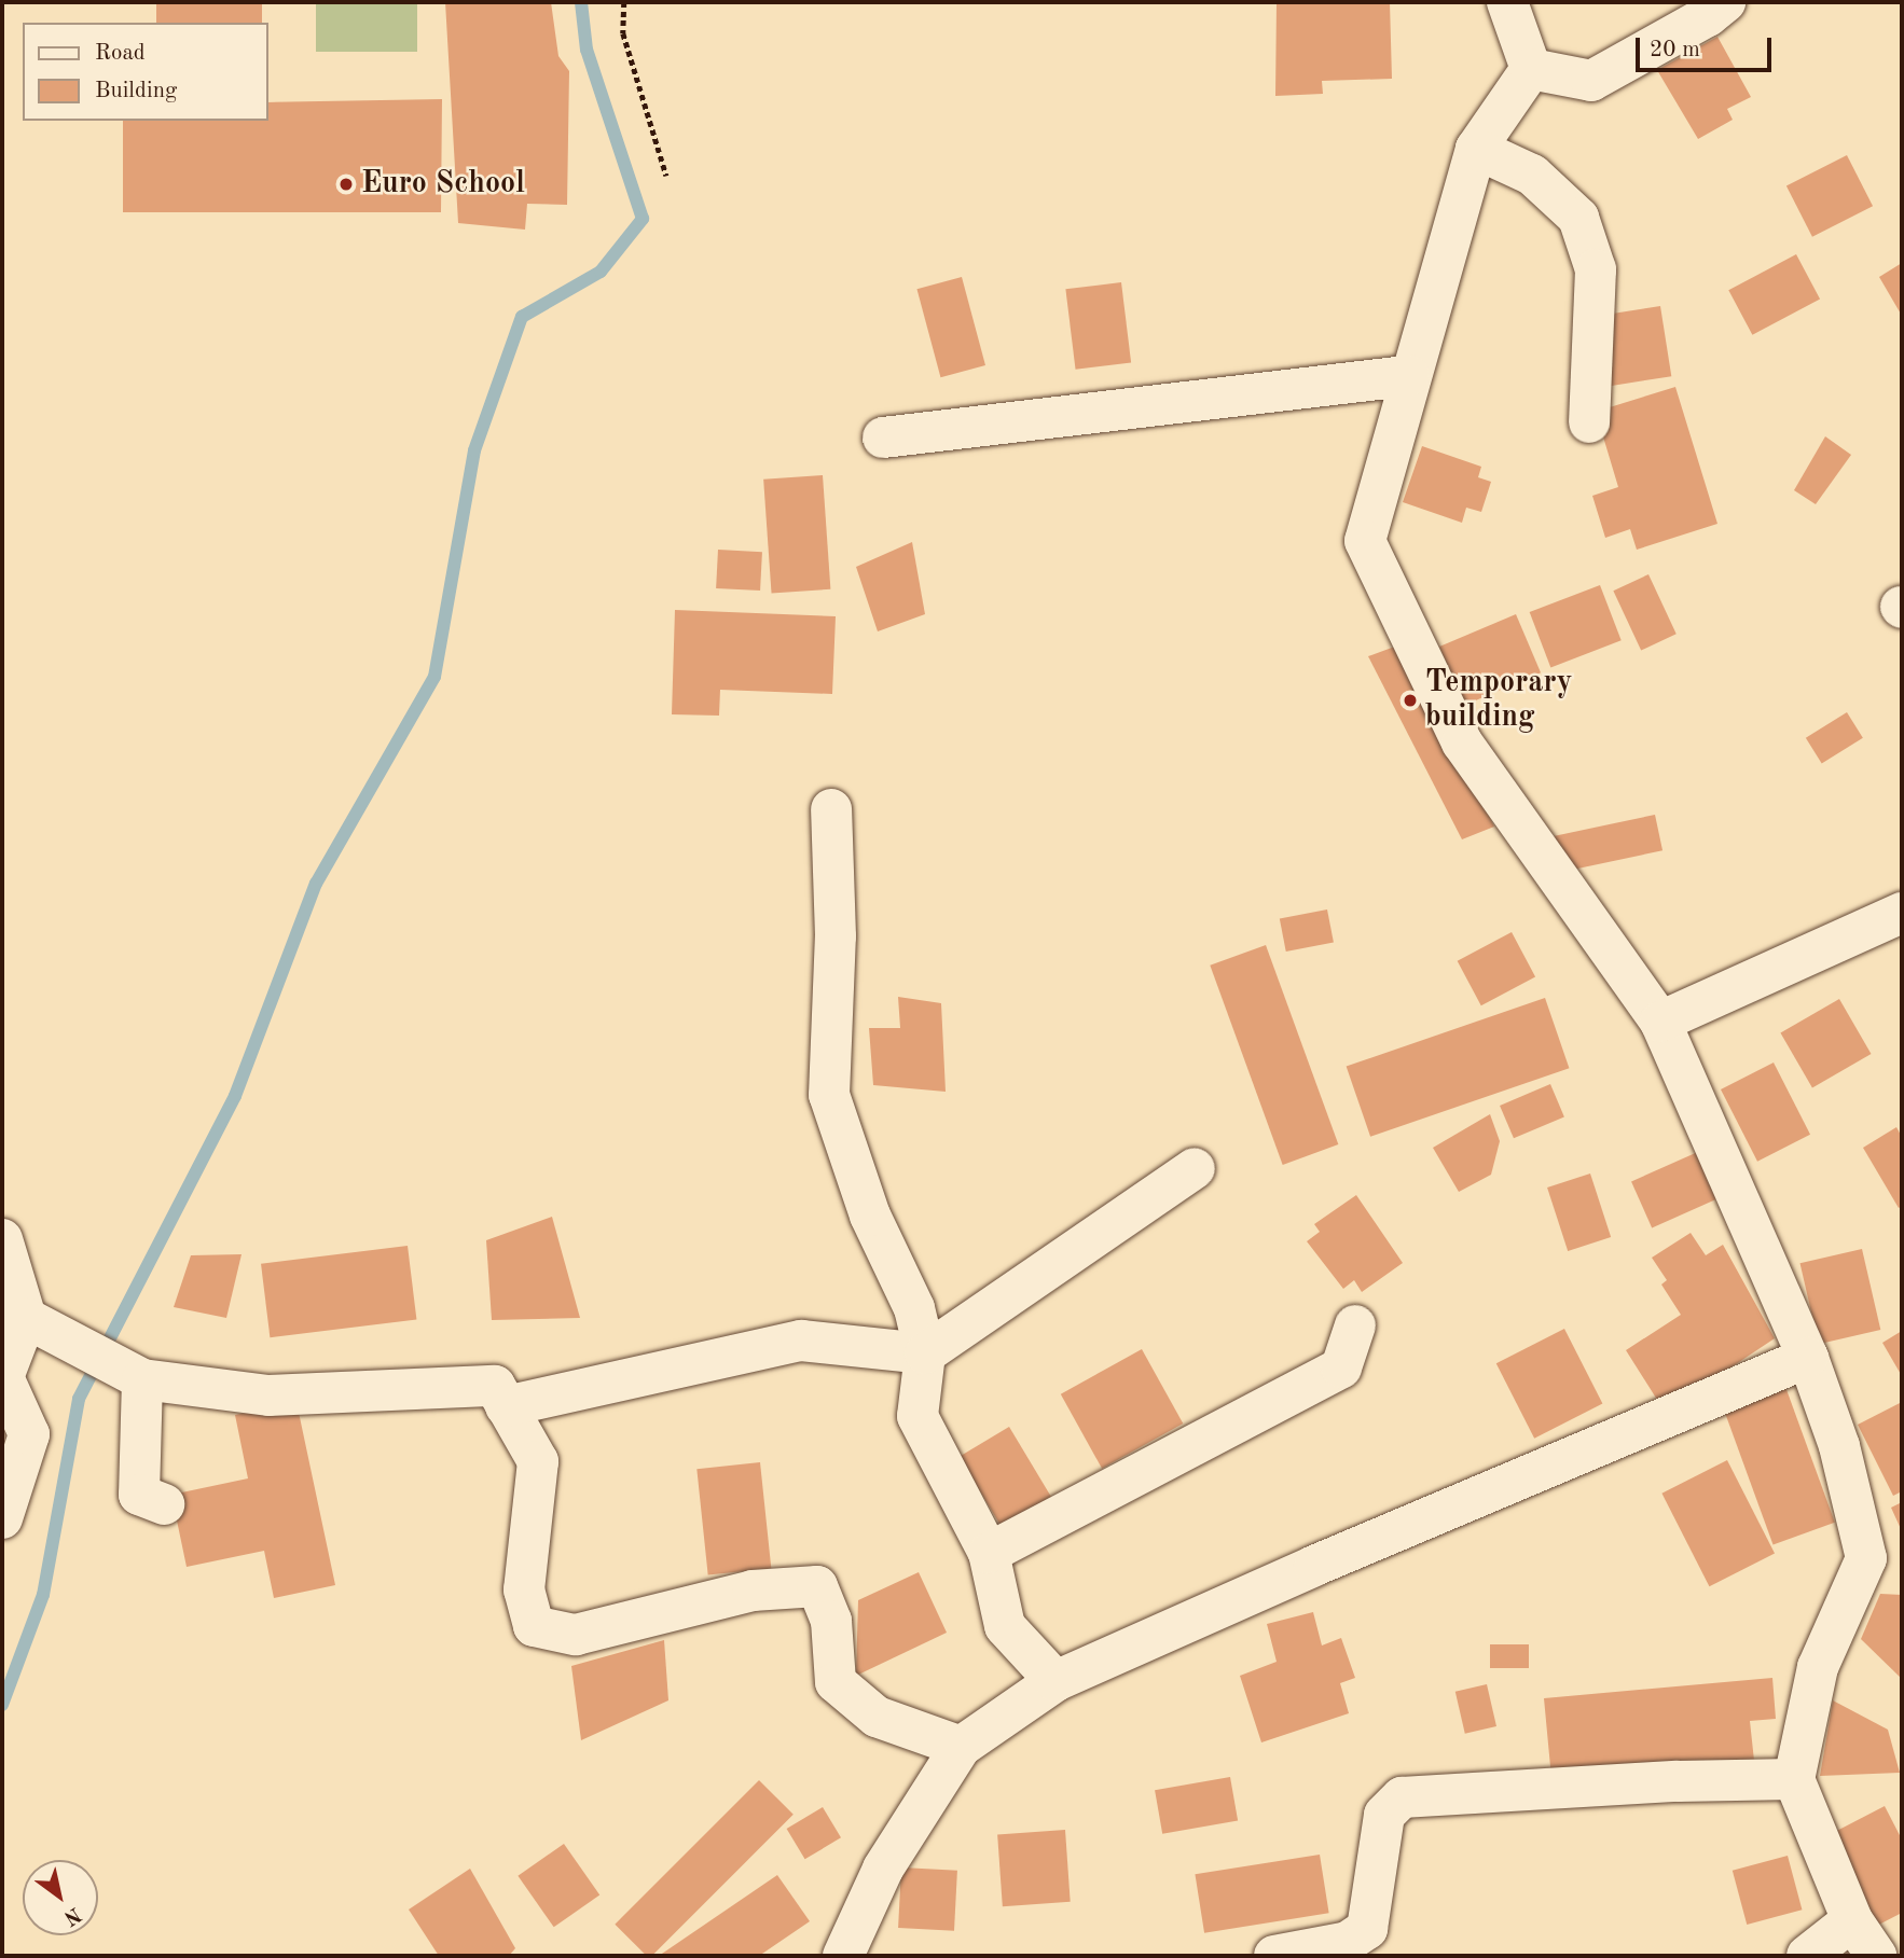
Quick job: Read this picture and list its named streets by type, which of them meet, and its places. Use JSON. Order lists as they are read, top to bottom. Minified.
{"places":["Euro School","Temporary building"],"legend":["Road","Building"],"scale_bar":"20 m","north":"bottom right"}
